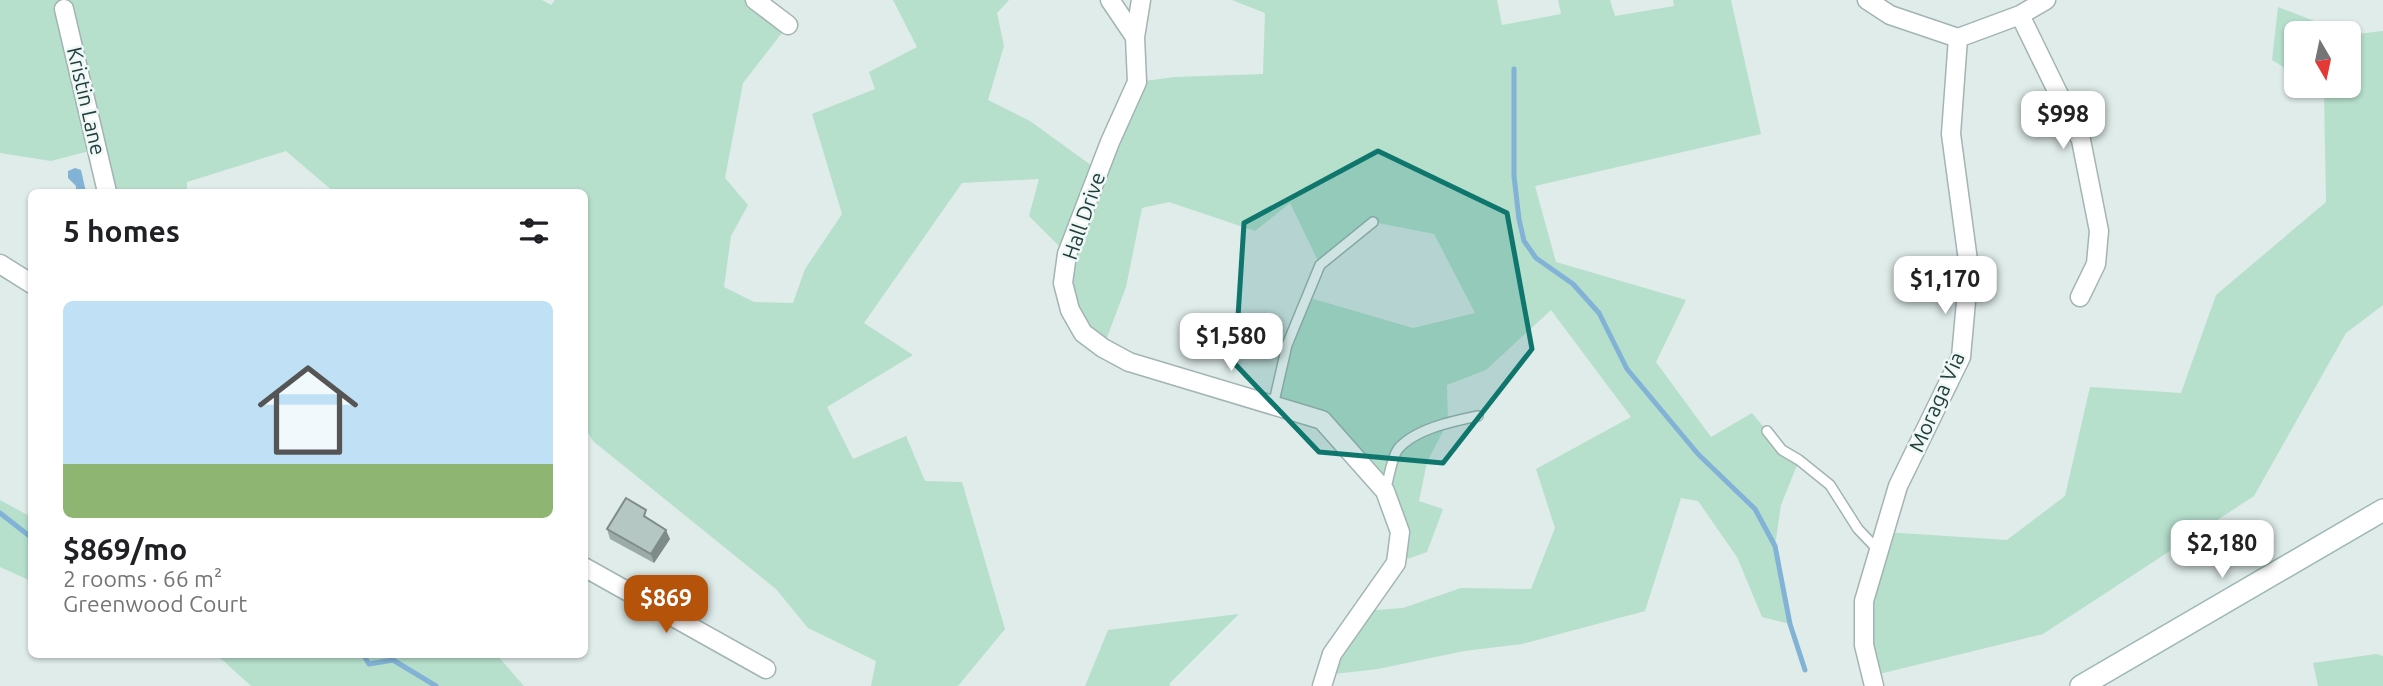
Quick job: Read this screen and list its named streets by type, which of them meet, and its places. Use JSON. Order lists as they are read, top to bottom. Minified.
{"streets":{"street":["Kristin Lane","Hall Drive","Moraga Via"]},"north":"bottom","page":{"price":["$998","$1,170","$1,580","$2,180","$869"],"heading":"5 homes","list":[{"name":"$869/mo","note":"2 rooms · 66 m² · Greenwood Court"}]}}
